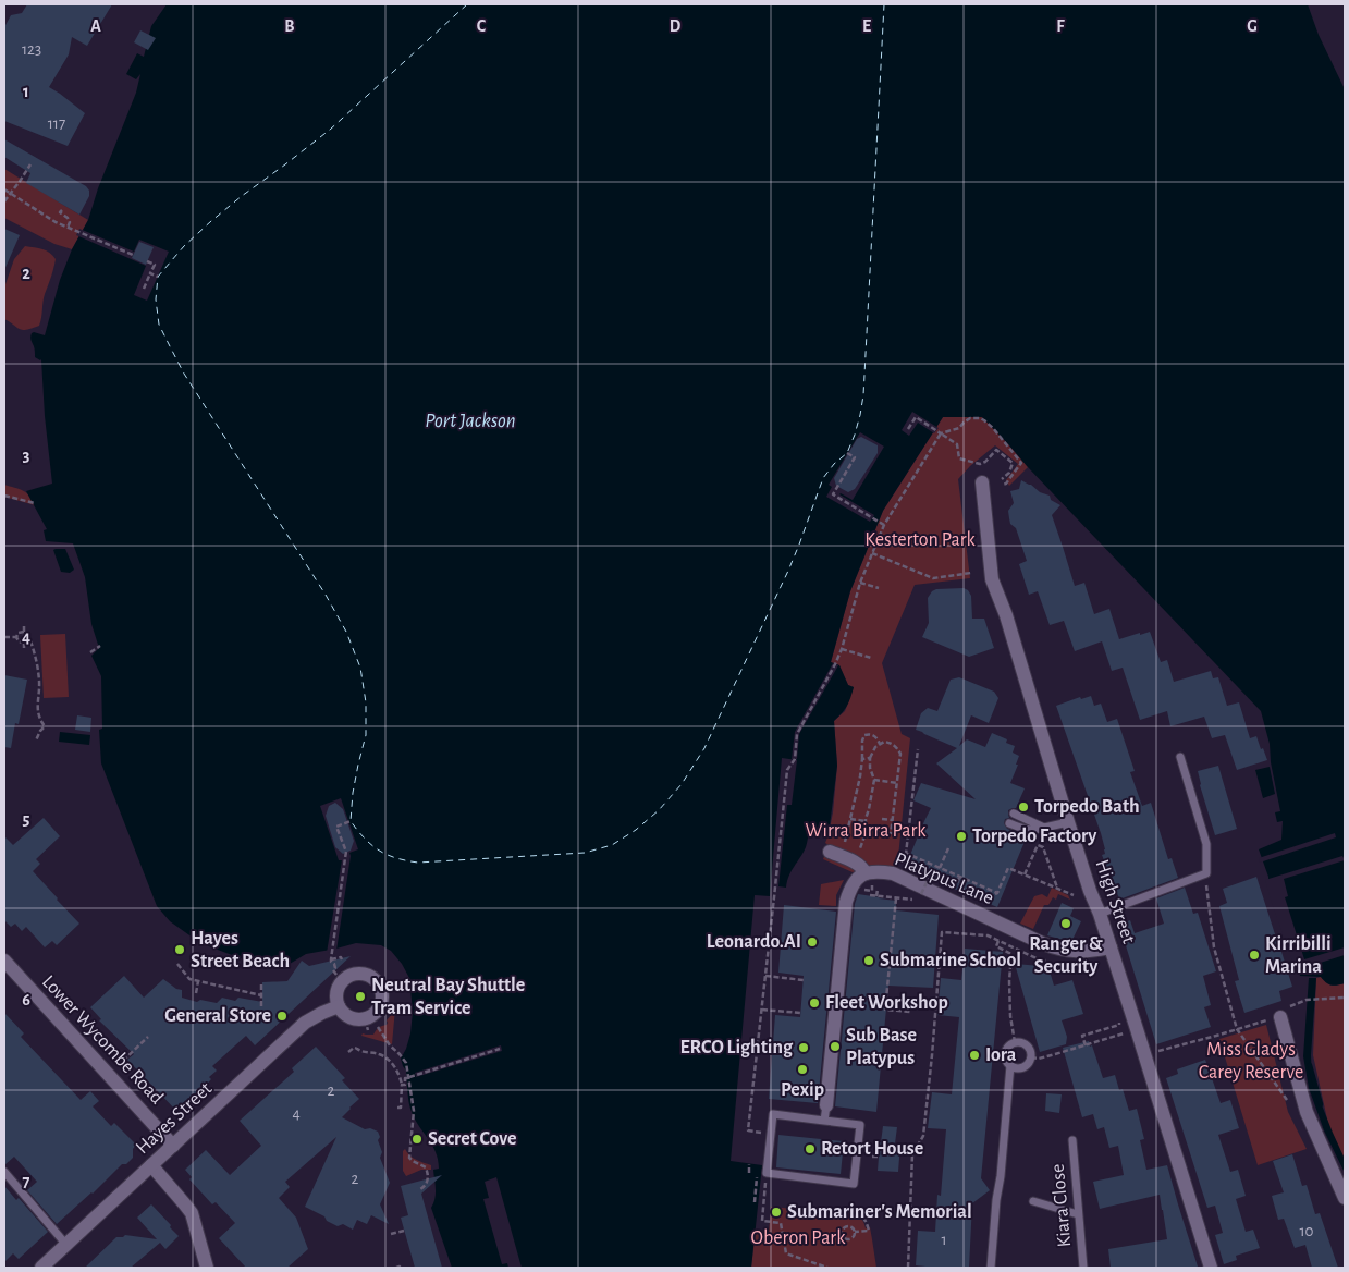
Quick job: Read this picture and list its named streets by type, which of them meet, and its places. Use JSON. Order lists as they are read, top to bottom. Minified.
{"streets":{"street":["Platypus Lane","High Street","Lower Wycombe Road","Hayes Street"],"lane":["Kiara Close"]},"crossings":[["Platypus Lane","High Street"],["Lower Wycombe Road","Hayes Street"]],"water":["Port Jackson"],"parks":["Kesterton Park","Wirra Birra Park","Miss Gladys Carey Reserve","Oberon Park"],"places":["Torpedo Bath","Torpedo Factory","Ranger & Security","Leonardo.AI","Hayes Street Beach","Kirribilli Marina","Submarine School","Neutral Bay Shuttle Tram Service","Fleet Workshop","General Store","Sub Base Platypus","ERCO Lighting","Iora","Pexip","Secret Cove","Retort House","Submariner's Memorial"],"house_numbers":["123","117","2","4","2","10","1"],"grid":{"columns":["A","B","C","D","E","F","G"],"rows":["1","2","3","4","5","6","7"]}}
